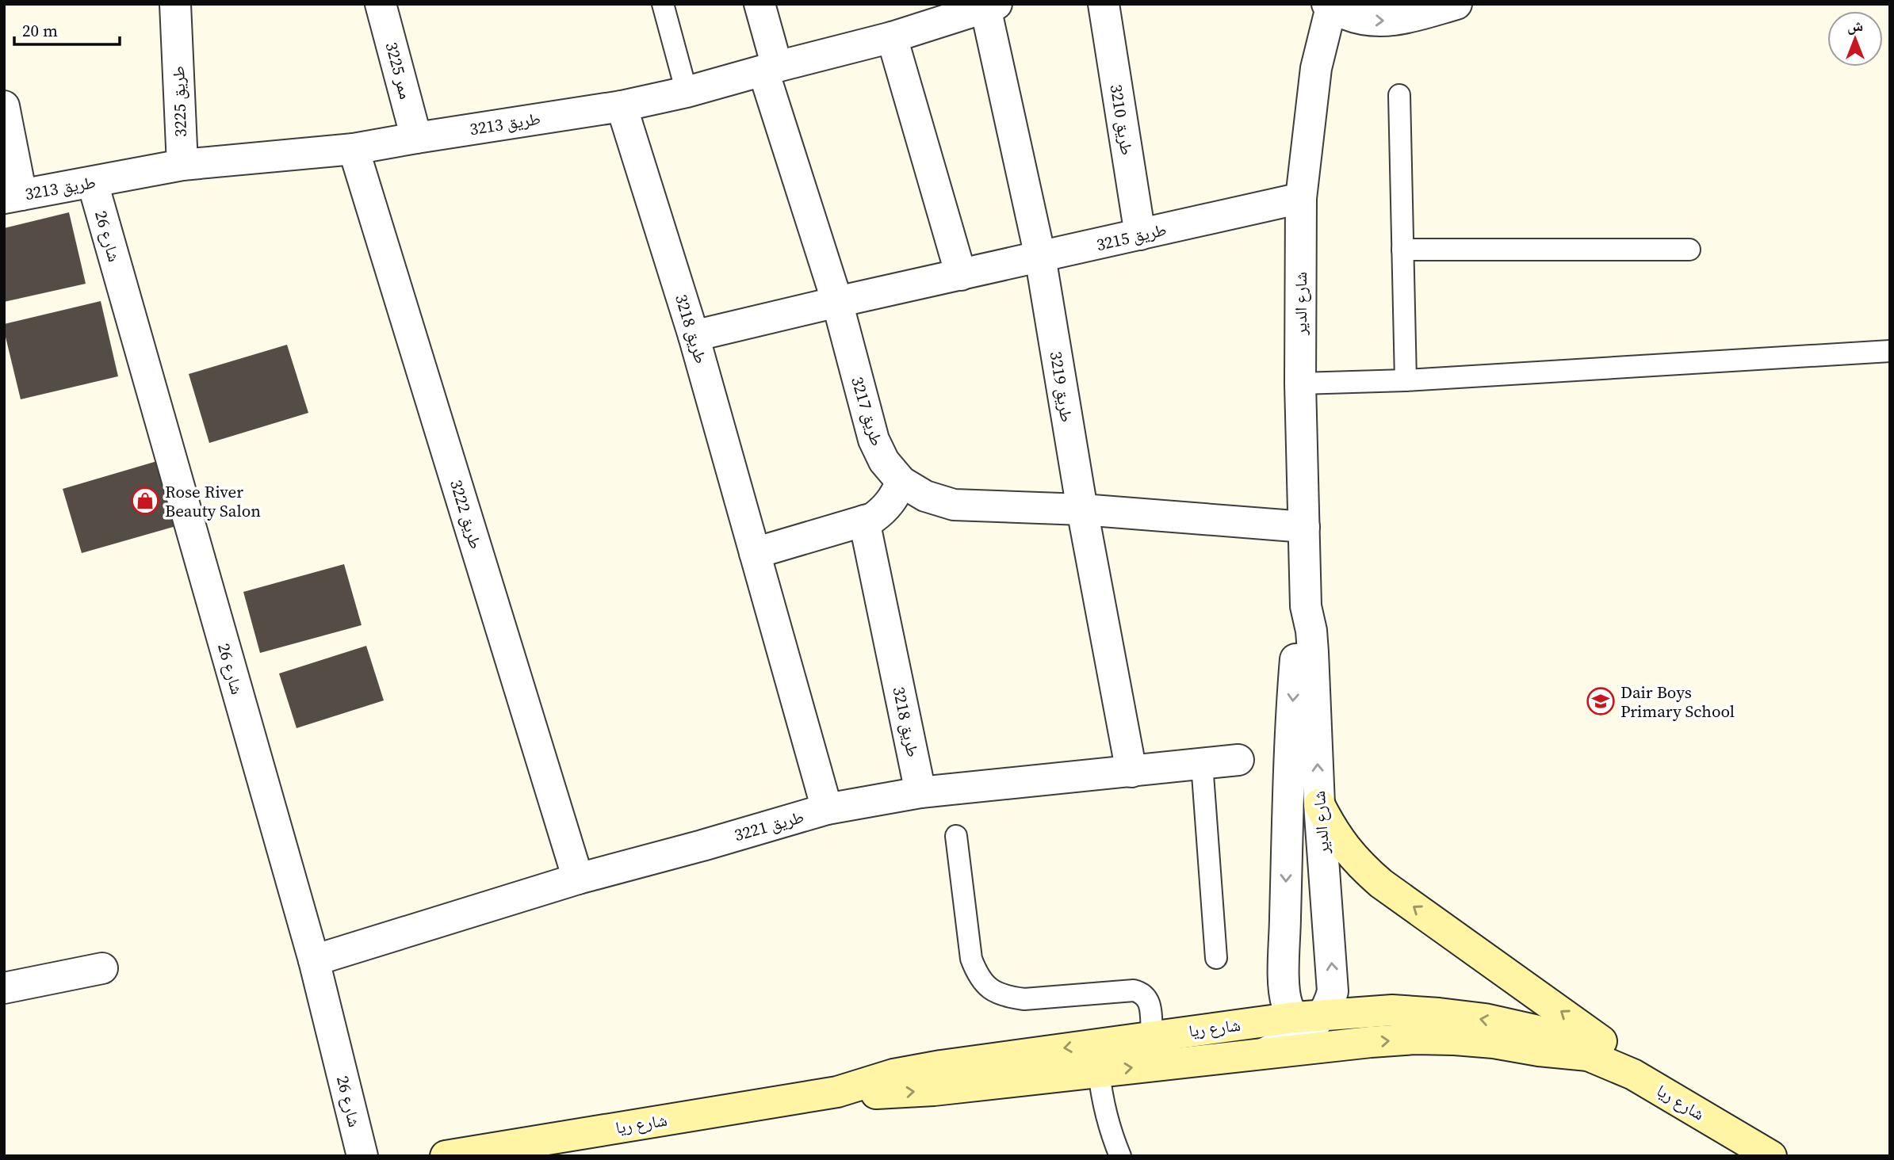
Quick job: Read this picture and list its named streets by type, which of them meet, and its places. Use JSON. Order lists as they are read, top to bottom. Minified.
{"streets":{"main road":["شارع ريا"],"street":["ممر 3225","طريق 3225","طريق 3210","طريق 3213","شارع 26","طريق 3215","شارع الدير","طريق 3218","طريق 3219","طريق 3217","طريق 3222","طريق 3221"]},"crossings":[["ممر 3225","طريق 3213"],["طريق 3225","طريق 3213"],["طريق 3210","طريق 3215"],["طريق 3213","شارع 26"],["طريق 3213","طريق 3218"],["طريق 3213","طريق 3219"],["طريق 3213","طريق 3217"],["طريق 3213","طريق 3222"],["شارع 26","طريق 3221"],["طريق 3215","شارع الدير"],["طريق 3215","طريق 3218"],["طريق 3215","طريق 3219"],["طريق 3215","طريق 3217"],["شارع الدير","طريق 3217"],["شارع الدير","شارع ريا"],["طريق 3218","طريق 3221"],["طريق 3219","طريق 3217"],["طريق 3219","طريق 3221"],["طريق 3222","طريق 3221"]],"places":{"shop":["Rose River Beauty Salon"],"school or university":["Dair Boys Primary School"]},"scale_bar":"20 m","north":"top"}
